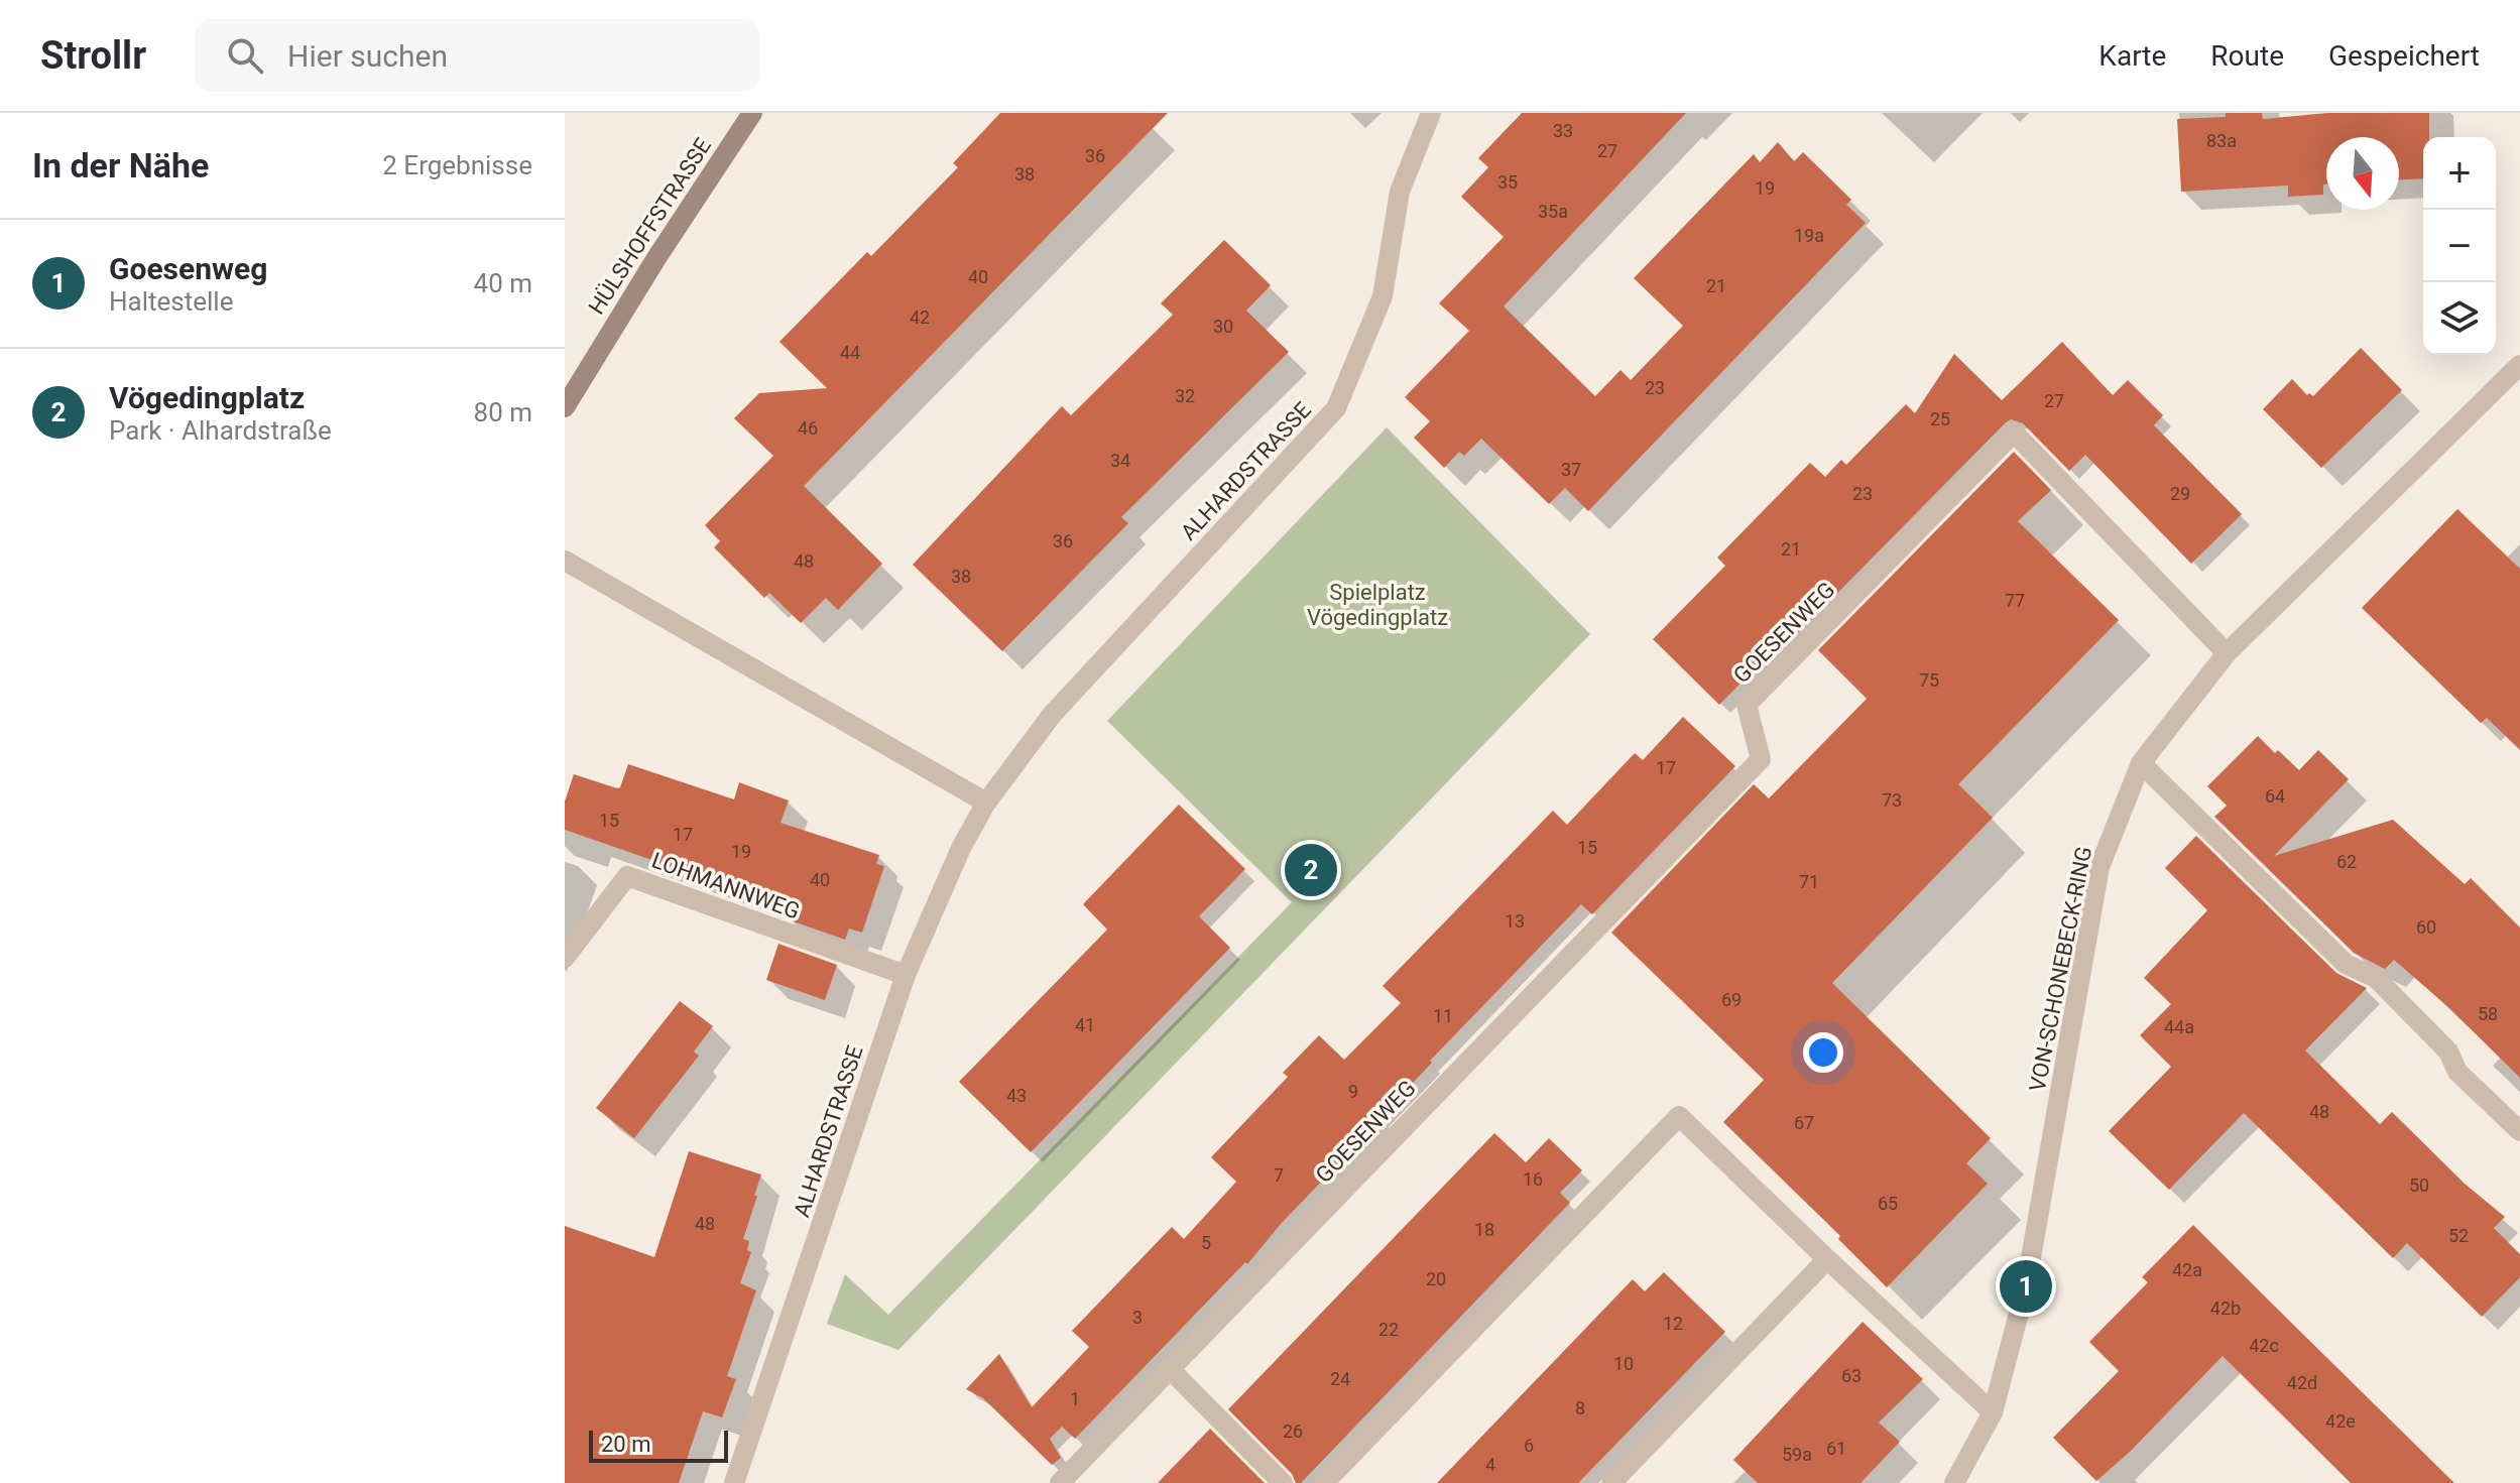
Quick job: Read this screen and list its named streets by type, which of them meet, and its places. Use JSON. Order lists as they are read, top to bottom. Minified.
{"streets":{"main road":["HÜLSHOFFSTRASSE"],"street":["ALHARDSTRASSE","GOESENWEG","LOHMANNWEG","VON-SCHONEBECK-RING"]},"crossings":[["ALHARDSTRASSE","LOHMANNWEG"],["GOESENWEG","VON-SCHONEBECK-RING"]],"parks":["Spielplatz Vögedingplatz"],"house_numbers":["33","83a","27","36","38","35","19","35a","19a","40","21","42","30","44","23","32","27","25","46","34","37","23","29","36","21","48","38","77","75","17","64","73","15","17","15","19","62","40","71","13","60","69","58","11","41","44a","9","43","48","67","7","16","50","65","48","18","52","5","42a","20","42b","3","12","22","42c","10","63","24","42d","1","8","42e","26","6","61","59a","4"],"scale_bar":"20 m","north":"bottom","page":{"header":"Strollr","search":"Hier suchen","nav":["Karte","Route","Gespeichert"],"heading":["In der Nähe","2 Ergebnisse"],"map_buttons":["+","−"],"list":[{"mark":"1","name":"Goesenweg","note":"Haltestelle","value":"40 m"},{"mark":"2","name":"Vögedingplatz","note":"Park · Alhardstraße","value":"80 m"}],"pins":["2","1"],"scale":"20 m"}}
